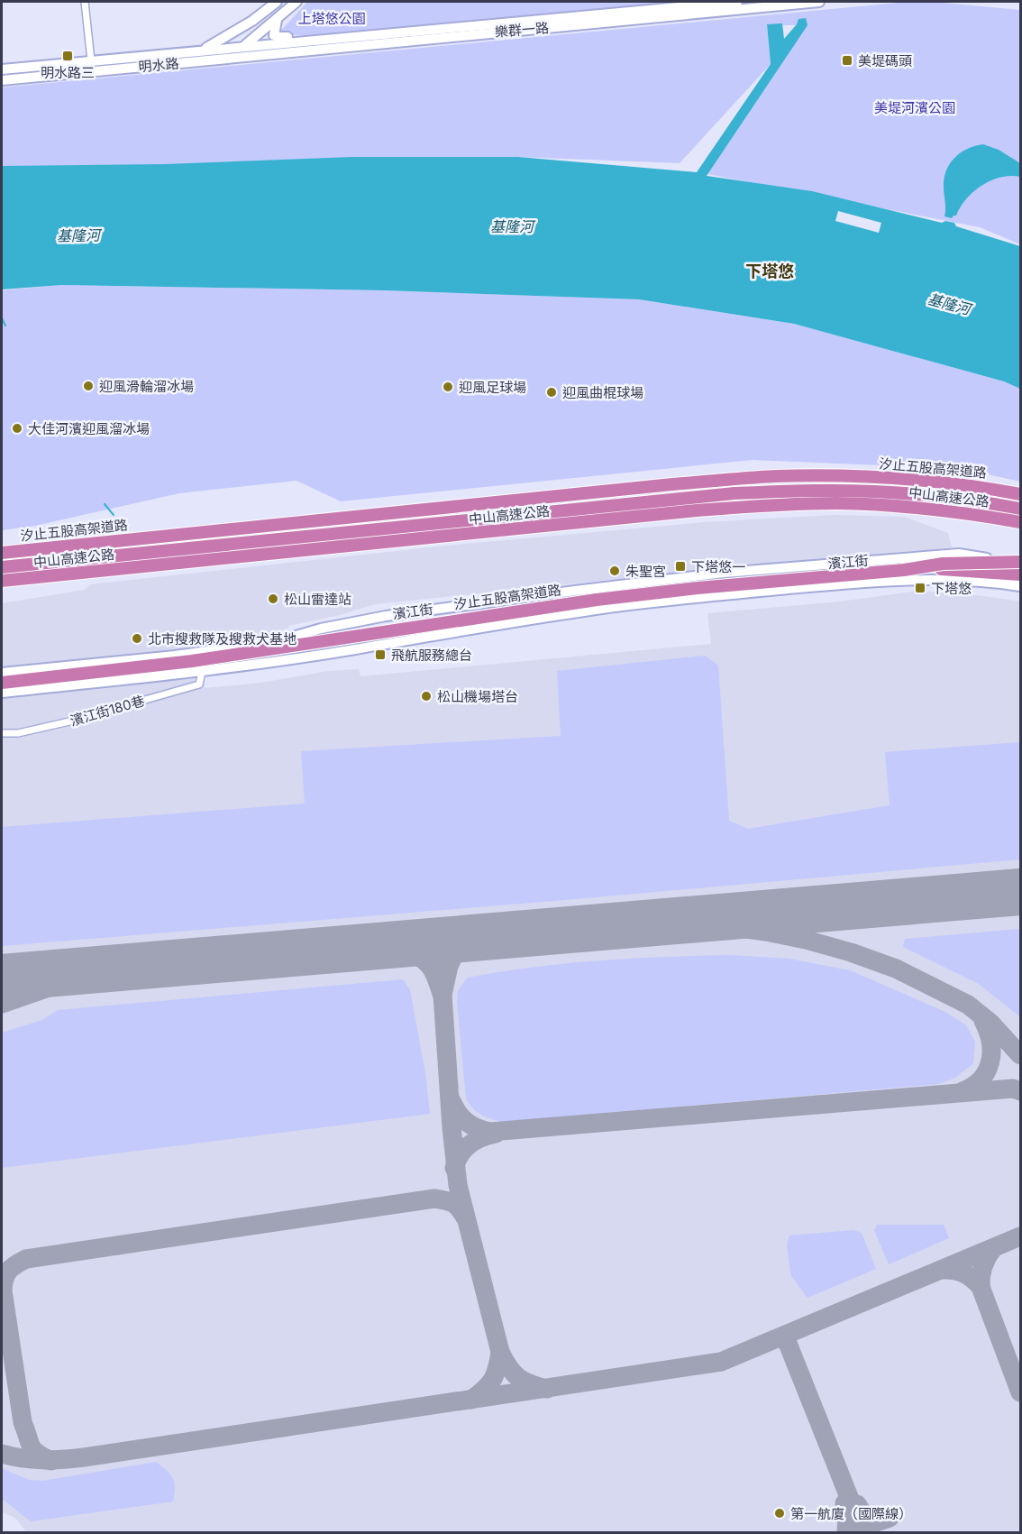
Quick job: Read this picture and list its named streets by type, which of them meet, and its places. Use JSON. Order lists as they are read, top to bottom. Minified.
{"streets":{"highway":["汐止五股高架道路","中山高速公路"],"main road":["樂群一路","明水路","濱江街"],"street":["濱江街180巷"]},"crossings":[["樂群一路","明水路"],["汐止五股高架道路","濱江街"],["濱江街","濱江街180巷"]],"districts":["下塔悠"],"water":["基隆河"],"parks":["上塔悠公園","美堤河濱公園"],"places":{"transit":["明水路三","美堤碼頭","下塔悠一","下塔悠","飛航服務總台"],"other":["迎風滑輪溜冰場","迎風足球場","迎風曲棍球場","大佳河濱迎風溜冰場","朱聖宮","松山雷達站","北市搜救隊及搜救犬基地","松山機場塔台","第一航廈（國際線）"]}}
